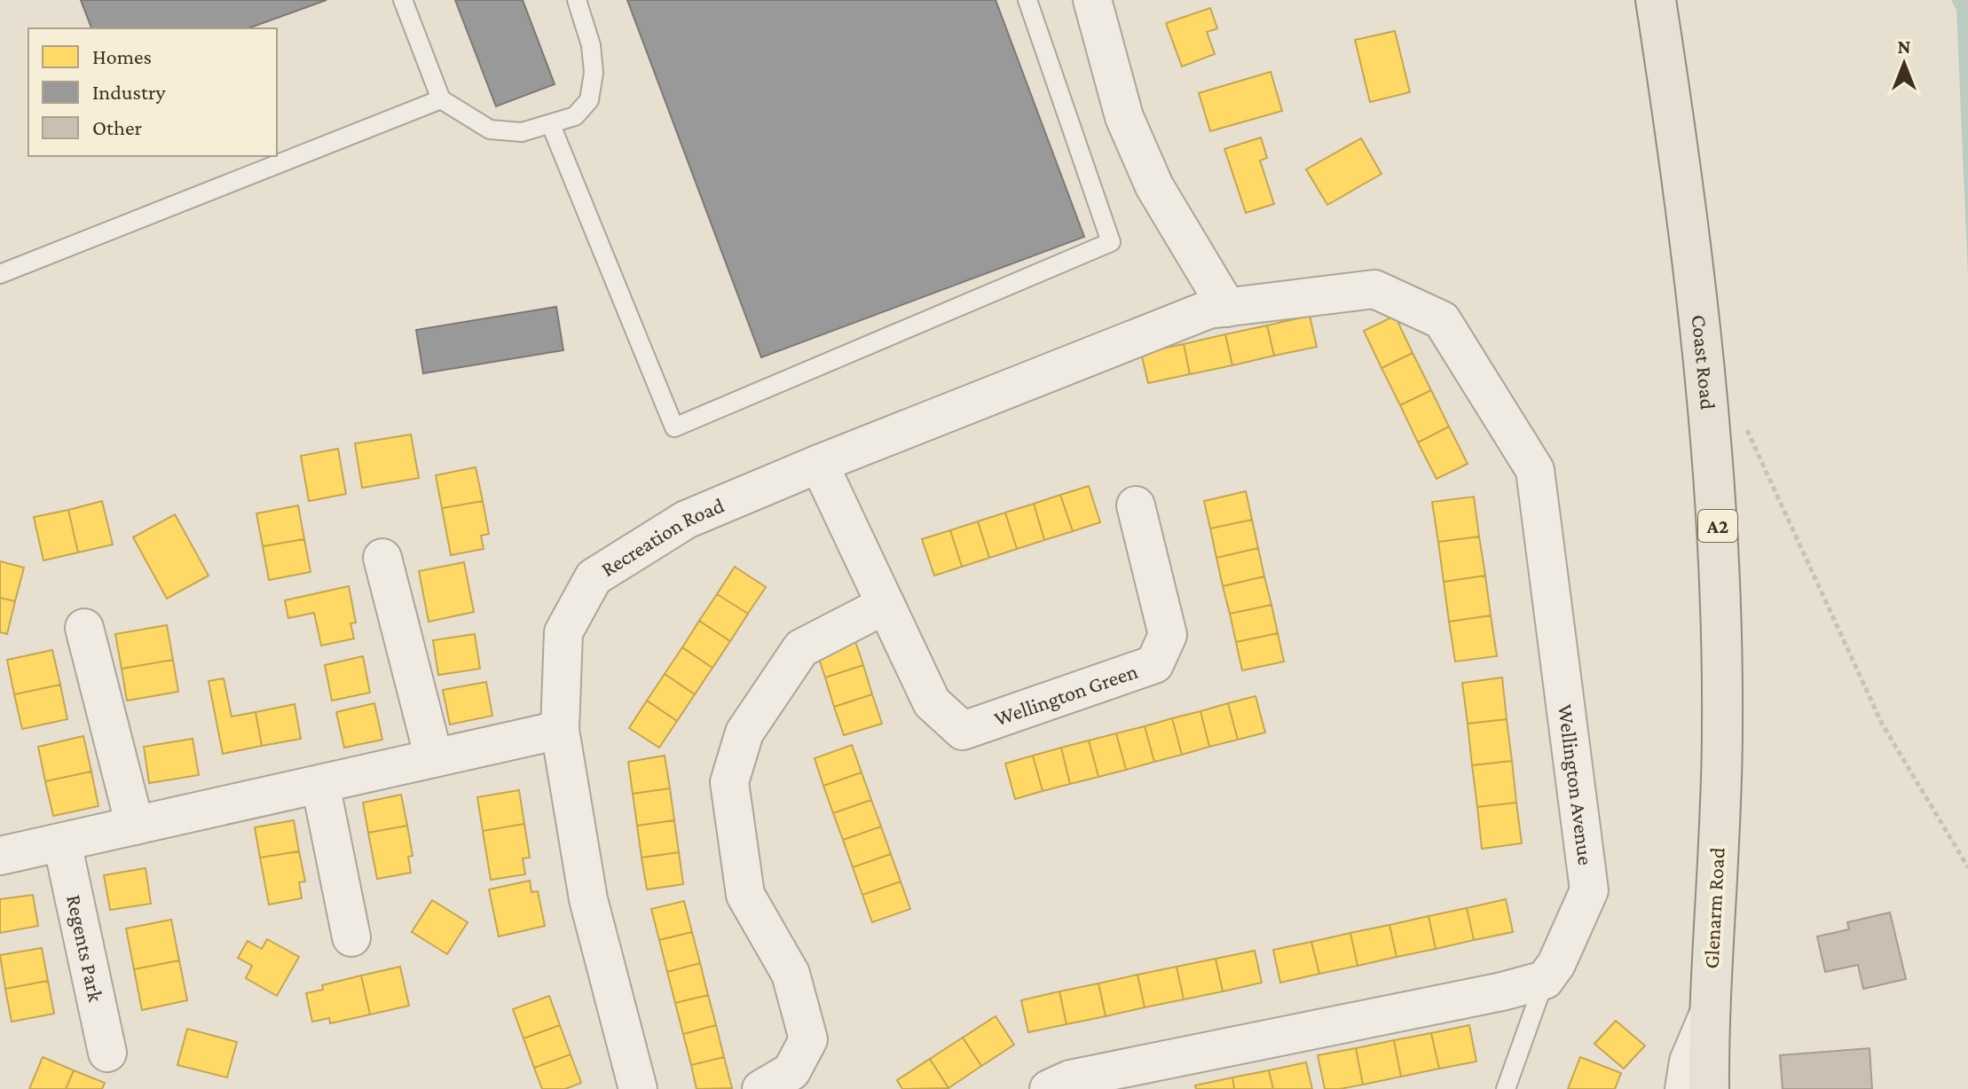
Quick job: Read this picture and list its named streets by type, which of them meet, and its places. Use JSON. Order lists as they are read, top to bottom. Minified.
{"streets":{"main road":["Coast Road","A2","Glenarm Road"],"street":["Recreation Road","Wellington Green","Wellington Avenue","Regents Park"]},"crossings":[["Coast Road","Glenarm Road"],["Recreation Road","Wellington Green"],["Recreation Road","Wellington Avenue"]],"legend":["Homes","Industry","Other"],"north":"top"}
